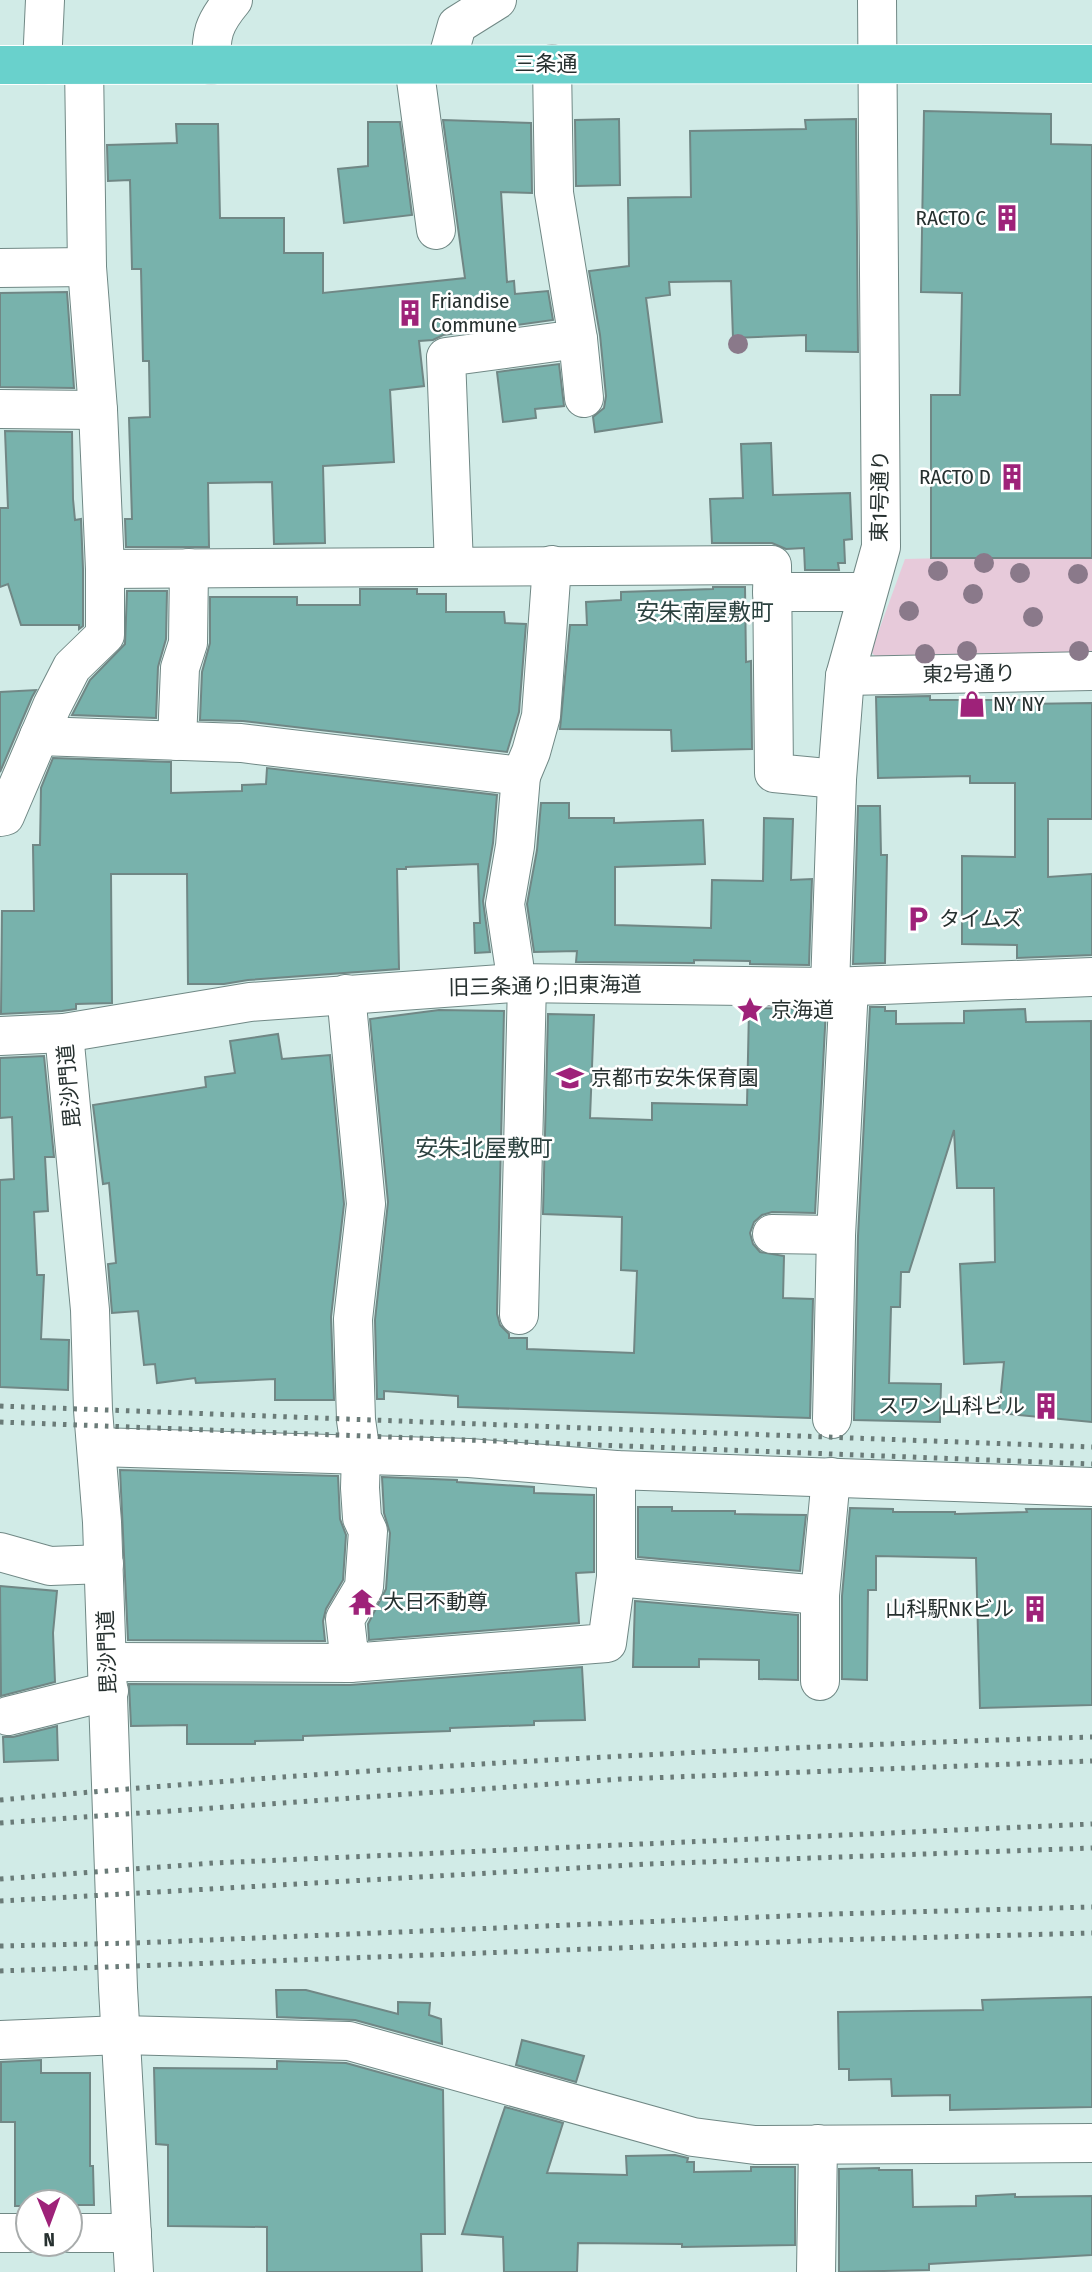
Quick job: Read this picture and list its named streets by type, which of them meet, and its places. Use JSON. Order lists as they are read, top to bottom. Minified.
{"streets":{"main road":["三条通"],"street":["東1号通り","東2号通り","旧三条通り;旧東海道","毘沙門道"]},"crossings":[["三条通","東1号通り"],["東1号通り","東2号通り"],["東1号通り","旧三条通り;旧東海道"],["旧三条通り;旧東海道","毘沙門道"]],"districts":["安朱南屋敷町","安朱北屋敷町"],"places":{"building":["RACTO C","Friandise Commune","RACTO D","スワン山科ビル","山科駅NKビル"],"shop":["NY NY"],"parking":["タイムズ"],"place":["京海道"],"school or university":["京都市安朱保育園"],"temple":["大日不動尊"]},"north":"bottom"}
